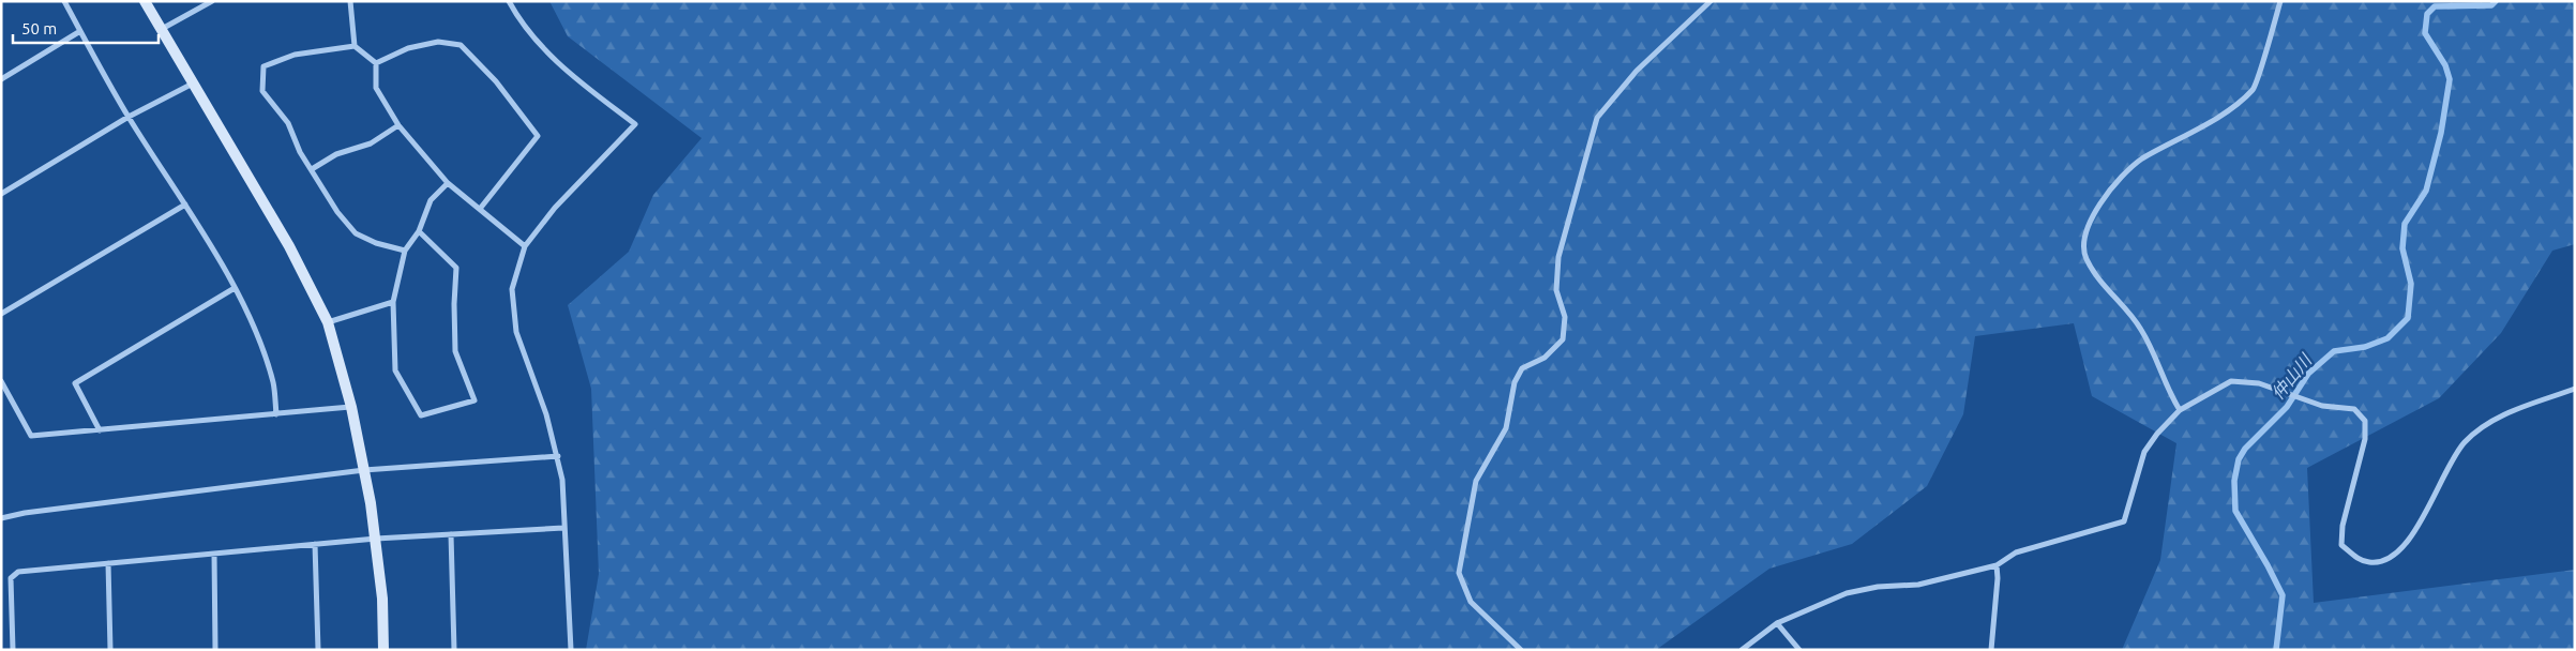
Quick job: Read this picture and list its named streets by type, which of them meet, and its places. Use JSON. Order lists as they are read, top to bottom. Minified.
{"water":["仲山川"],"scale_bar":"50 m"}
